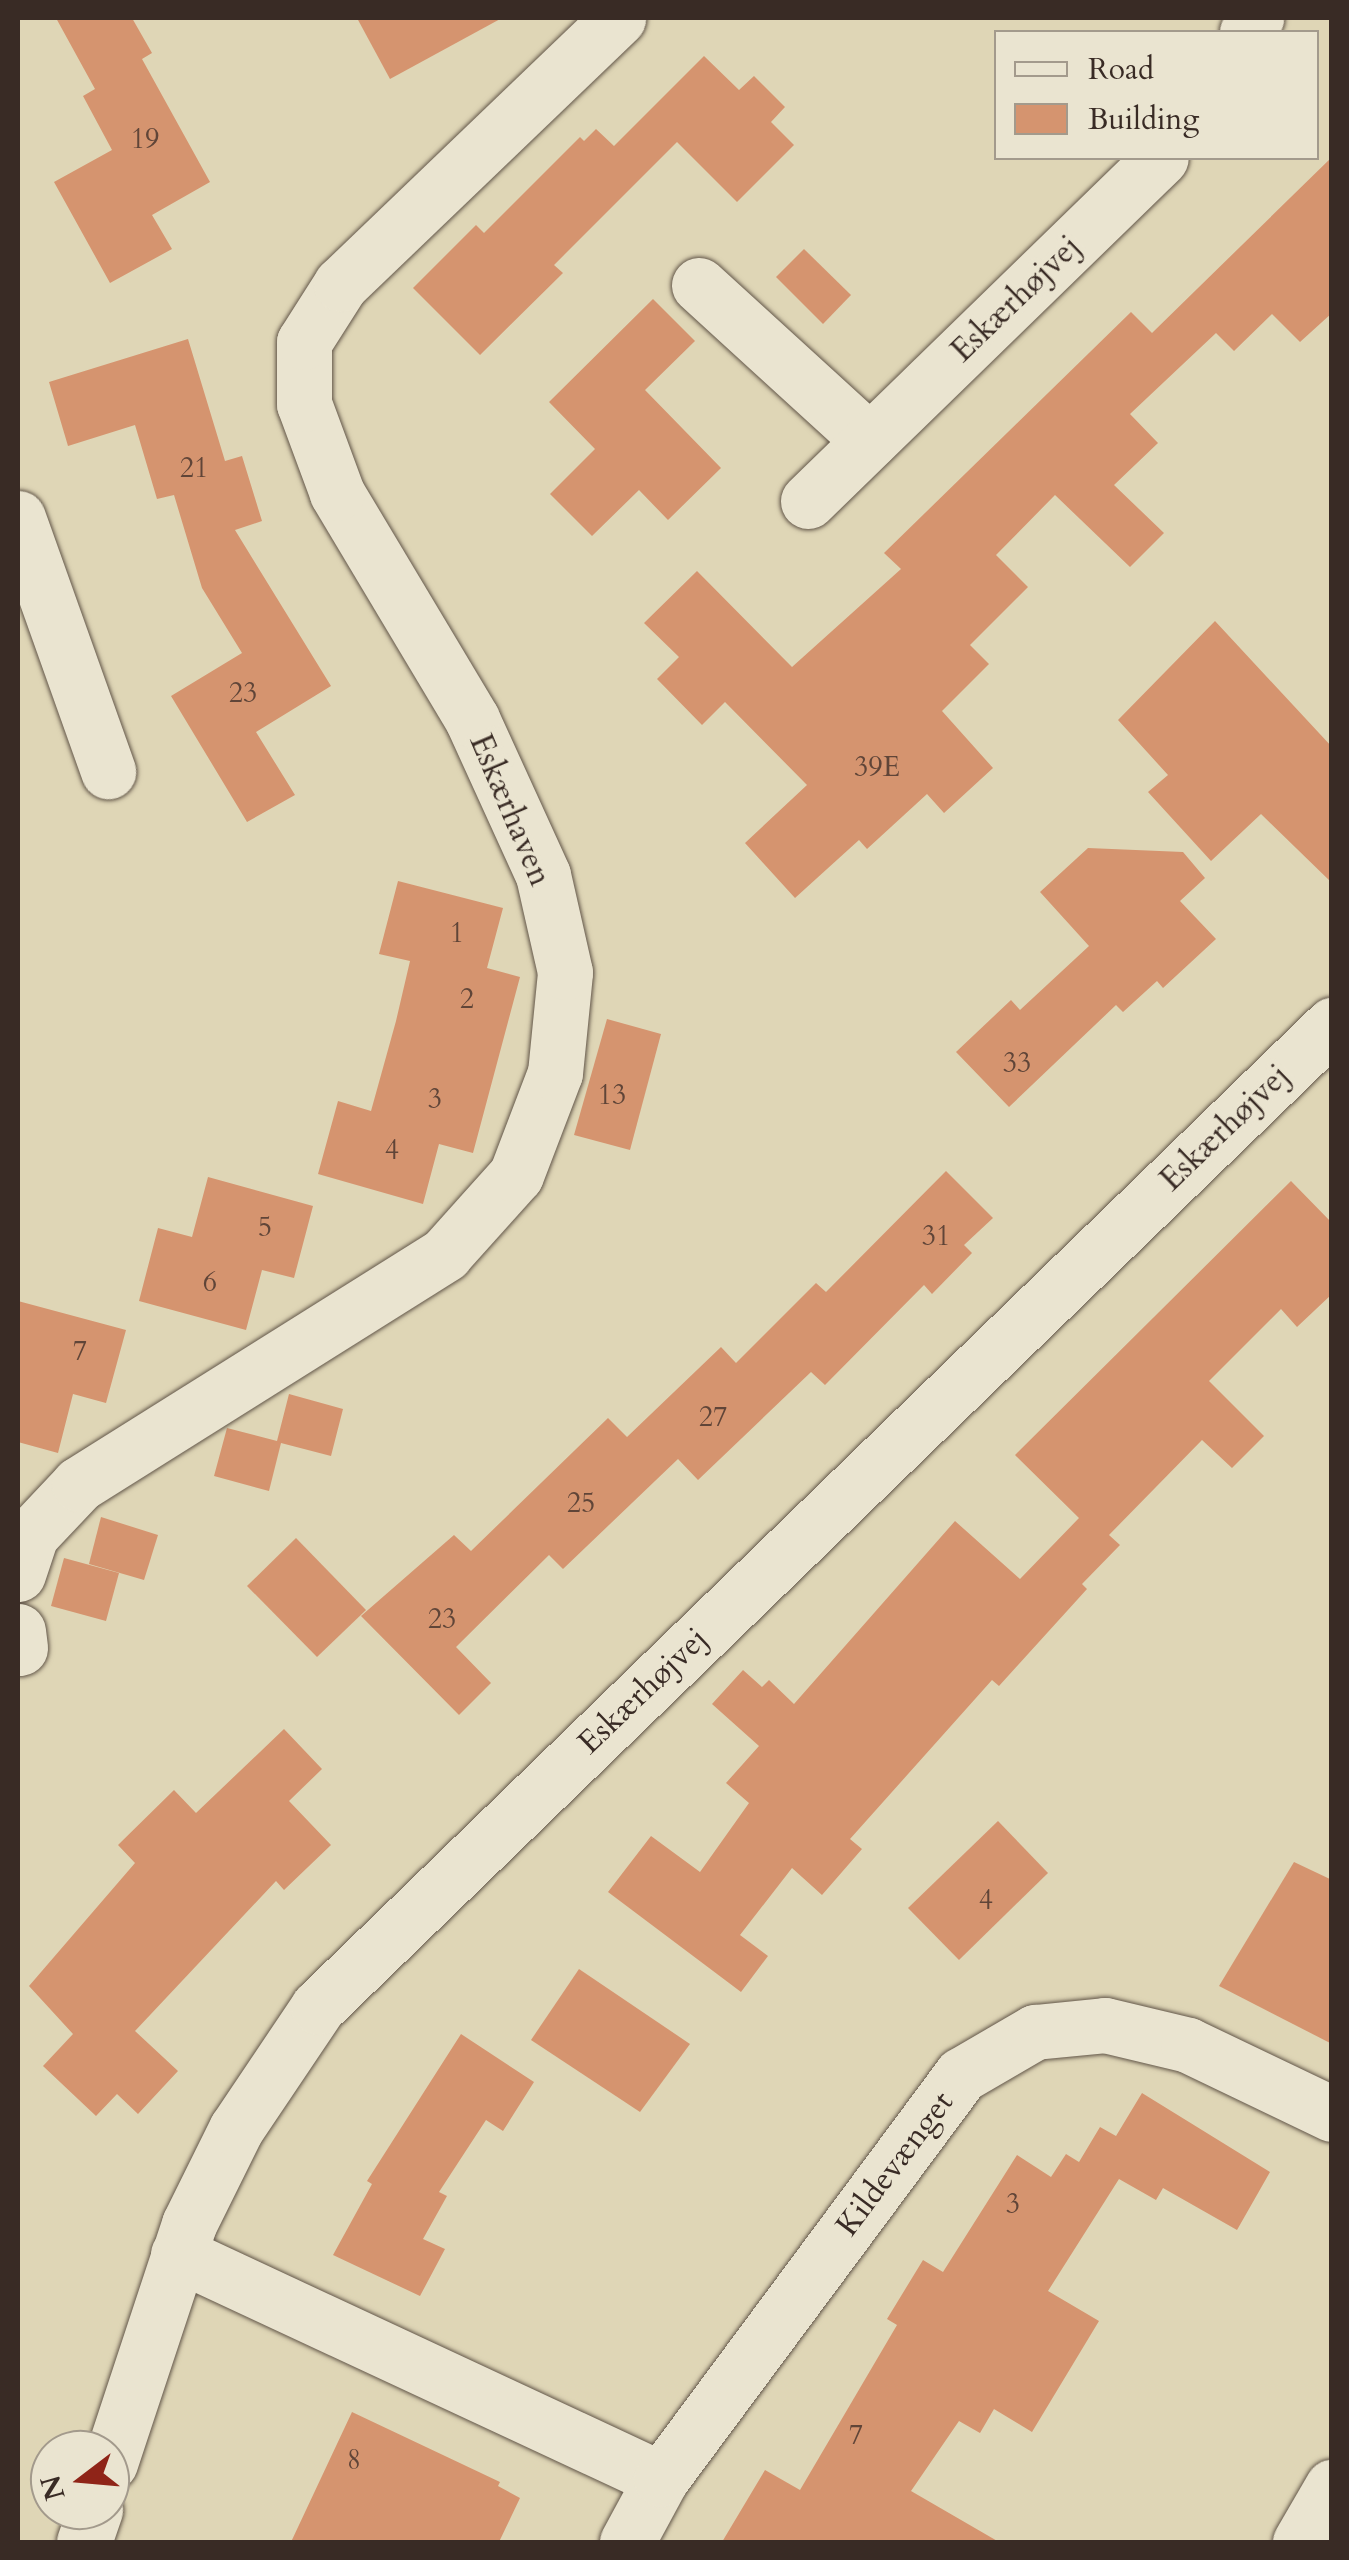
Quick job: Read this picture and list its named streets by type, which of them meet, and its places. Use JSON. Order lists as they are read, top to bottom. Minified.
{"streets":{"street":["Eskærhøjvej","Eskærhaven","Kildevænget"]},"house_numbers":["19","21","23","39E","1","2","33","13","3","4","5","31","6","7","27","25","23","4","3","7","8"],"legend":["Road","Building"],"north":"left"}
